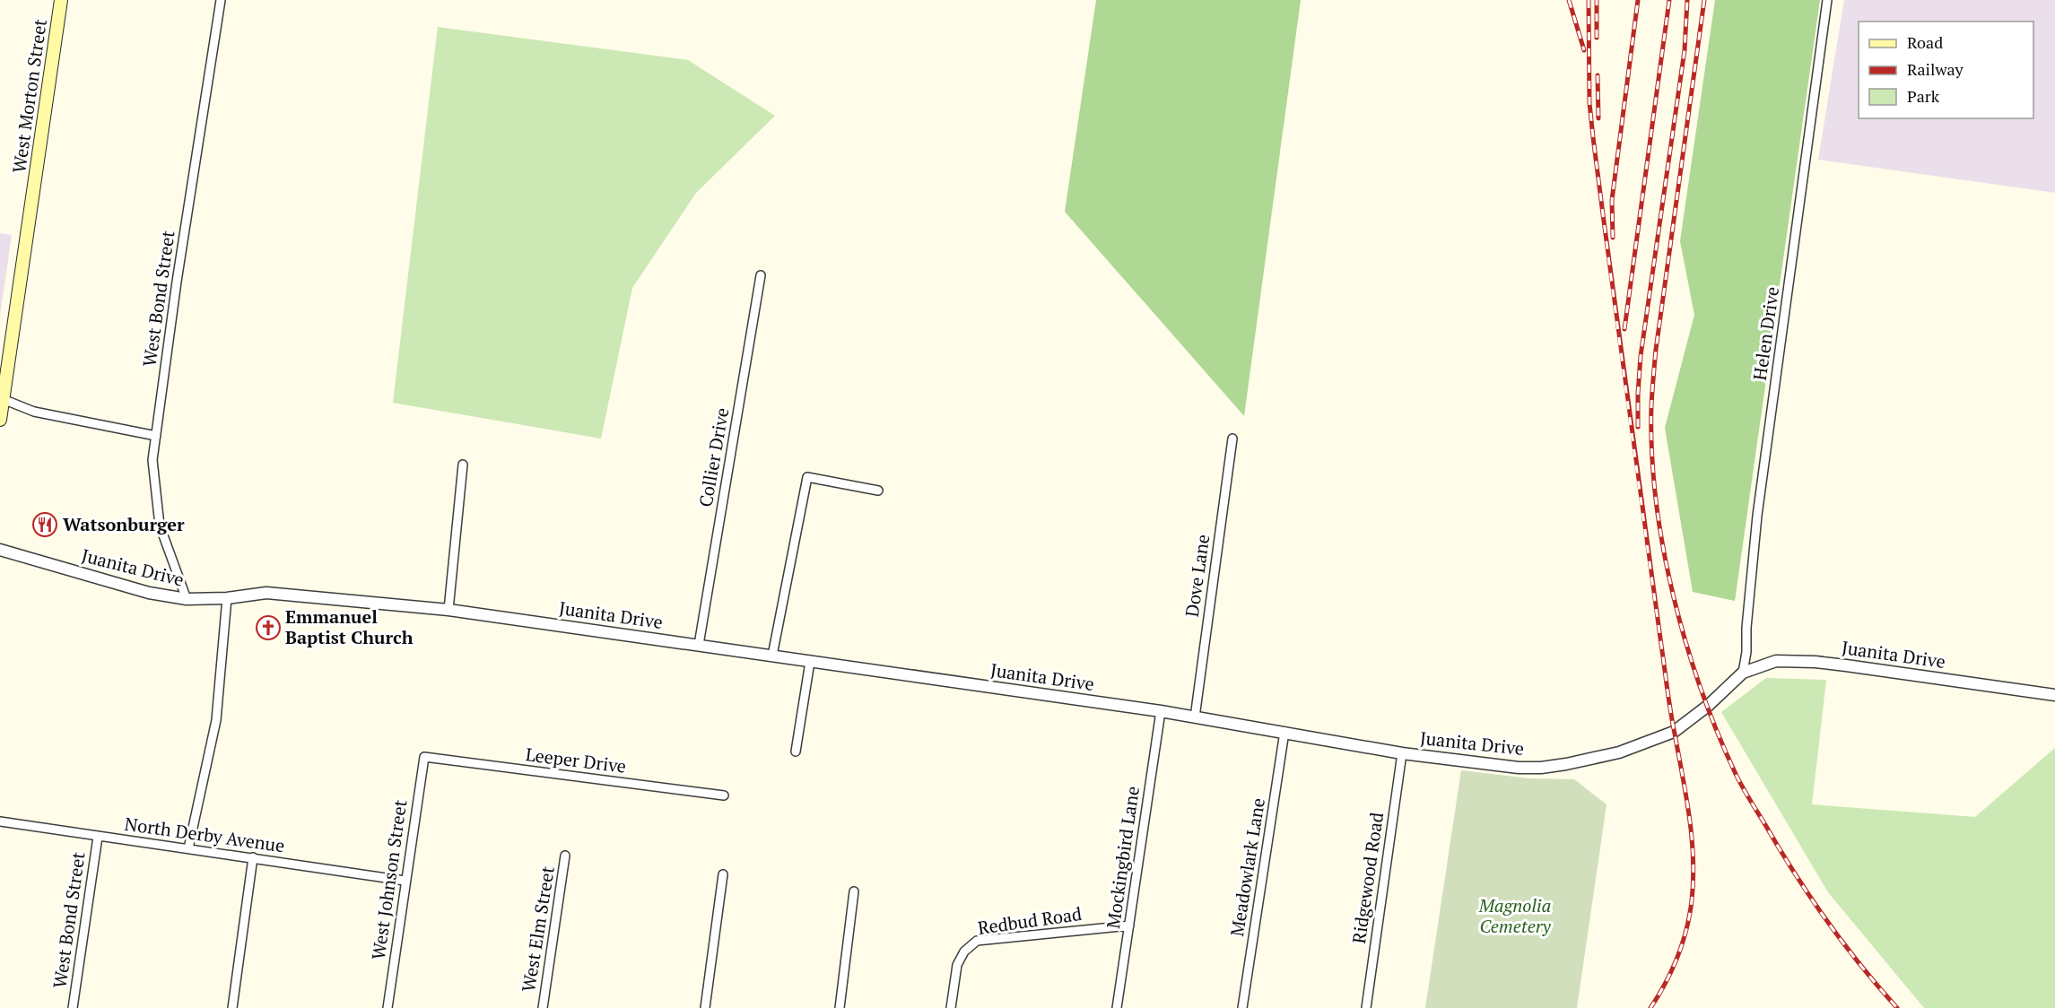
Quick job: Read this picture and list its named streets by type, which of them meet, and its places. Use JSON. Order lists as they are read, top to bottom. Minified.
{"streets":{"main road":["West Morton Street"],"street":["West Bond Street","Helen Drive","Collier Drive","Juanita Drive","Dove Lane","Leeper Drive","North Derby Avenue","Mockingbird Lane","Meadowlark Lane","Ridgewood Road","West Johnson Street","Redbud Road","West Elm Street"]},"crossings":[["West Bond Street","Juanita Drive"],["West Bond Street","North Derby Avenue"],["Helen Drive","Juanita Drive"],["Collier Drive","Juanita Drive"],["Juanita Drive","Dove Lane"],["Juanita Drive","Mockingbird Lane"],["Juanita Drive","Meadowlark Lane"],["Juanita Drive","Ridgewood Road"],["Leeper Drive","West Johnson Street"],["North Derby Avenue","West Johnson Street"],["Mockingbird Lane","Redbud Road"]],"parks":["Magnolia Cemetery"],"places":{"restaurant":["Watsonburger"],"church":["Emmanuel Baptist Church"]},"legend":["Road","Railway","Park"]}
